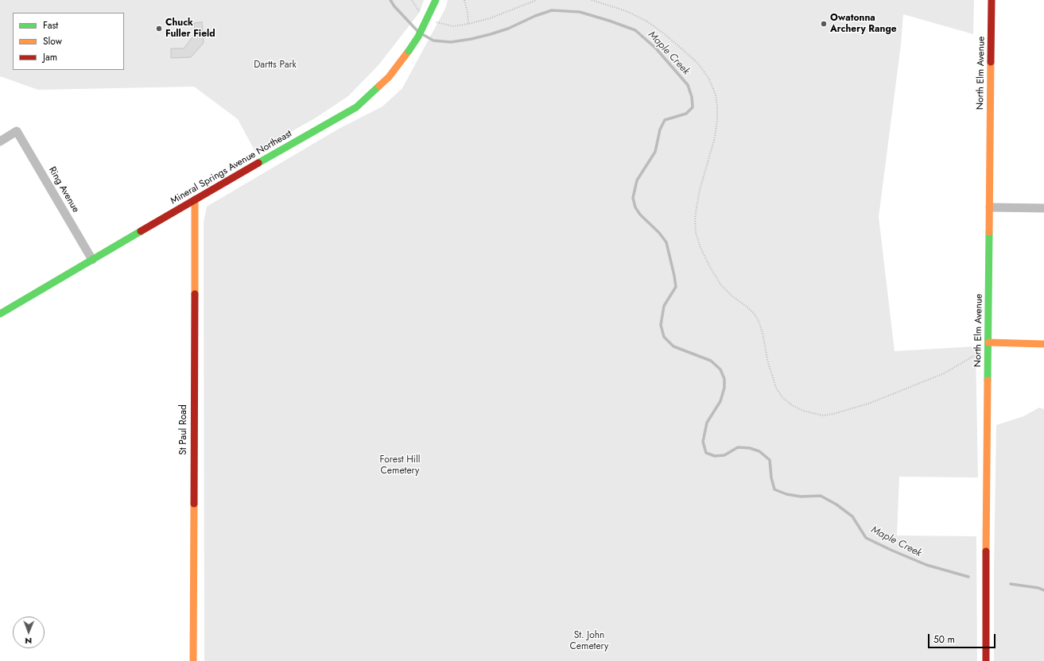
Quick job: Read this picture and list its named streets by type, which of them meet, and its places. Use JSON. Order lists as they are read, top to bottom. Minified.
{"streets":{"street":["North Elm Avenue","Mineral Springs Avenue Northeast","Ring Avenue","St Paul Road"]},"crossings":[["Mineral Springs Avenue Northeast","Ring Avenue"],["Mineral Springs Avenue Northeast","St Paul Road"]],"water":["Maple Creek"],"parks":["Dartts Park","Forest Hill Cemetery","St. John Cemetery"],"places":["Owatonna Archery Range","Chuck Fuller Field"],"legend":["Fast","Slow","Jam"],"scale_bar":"50 m","north":"bottom"}
